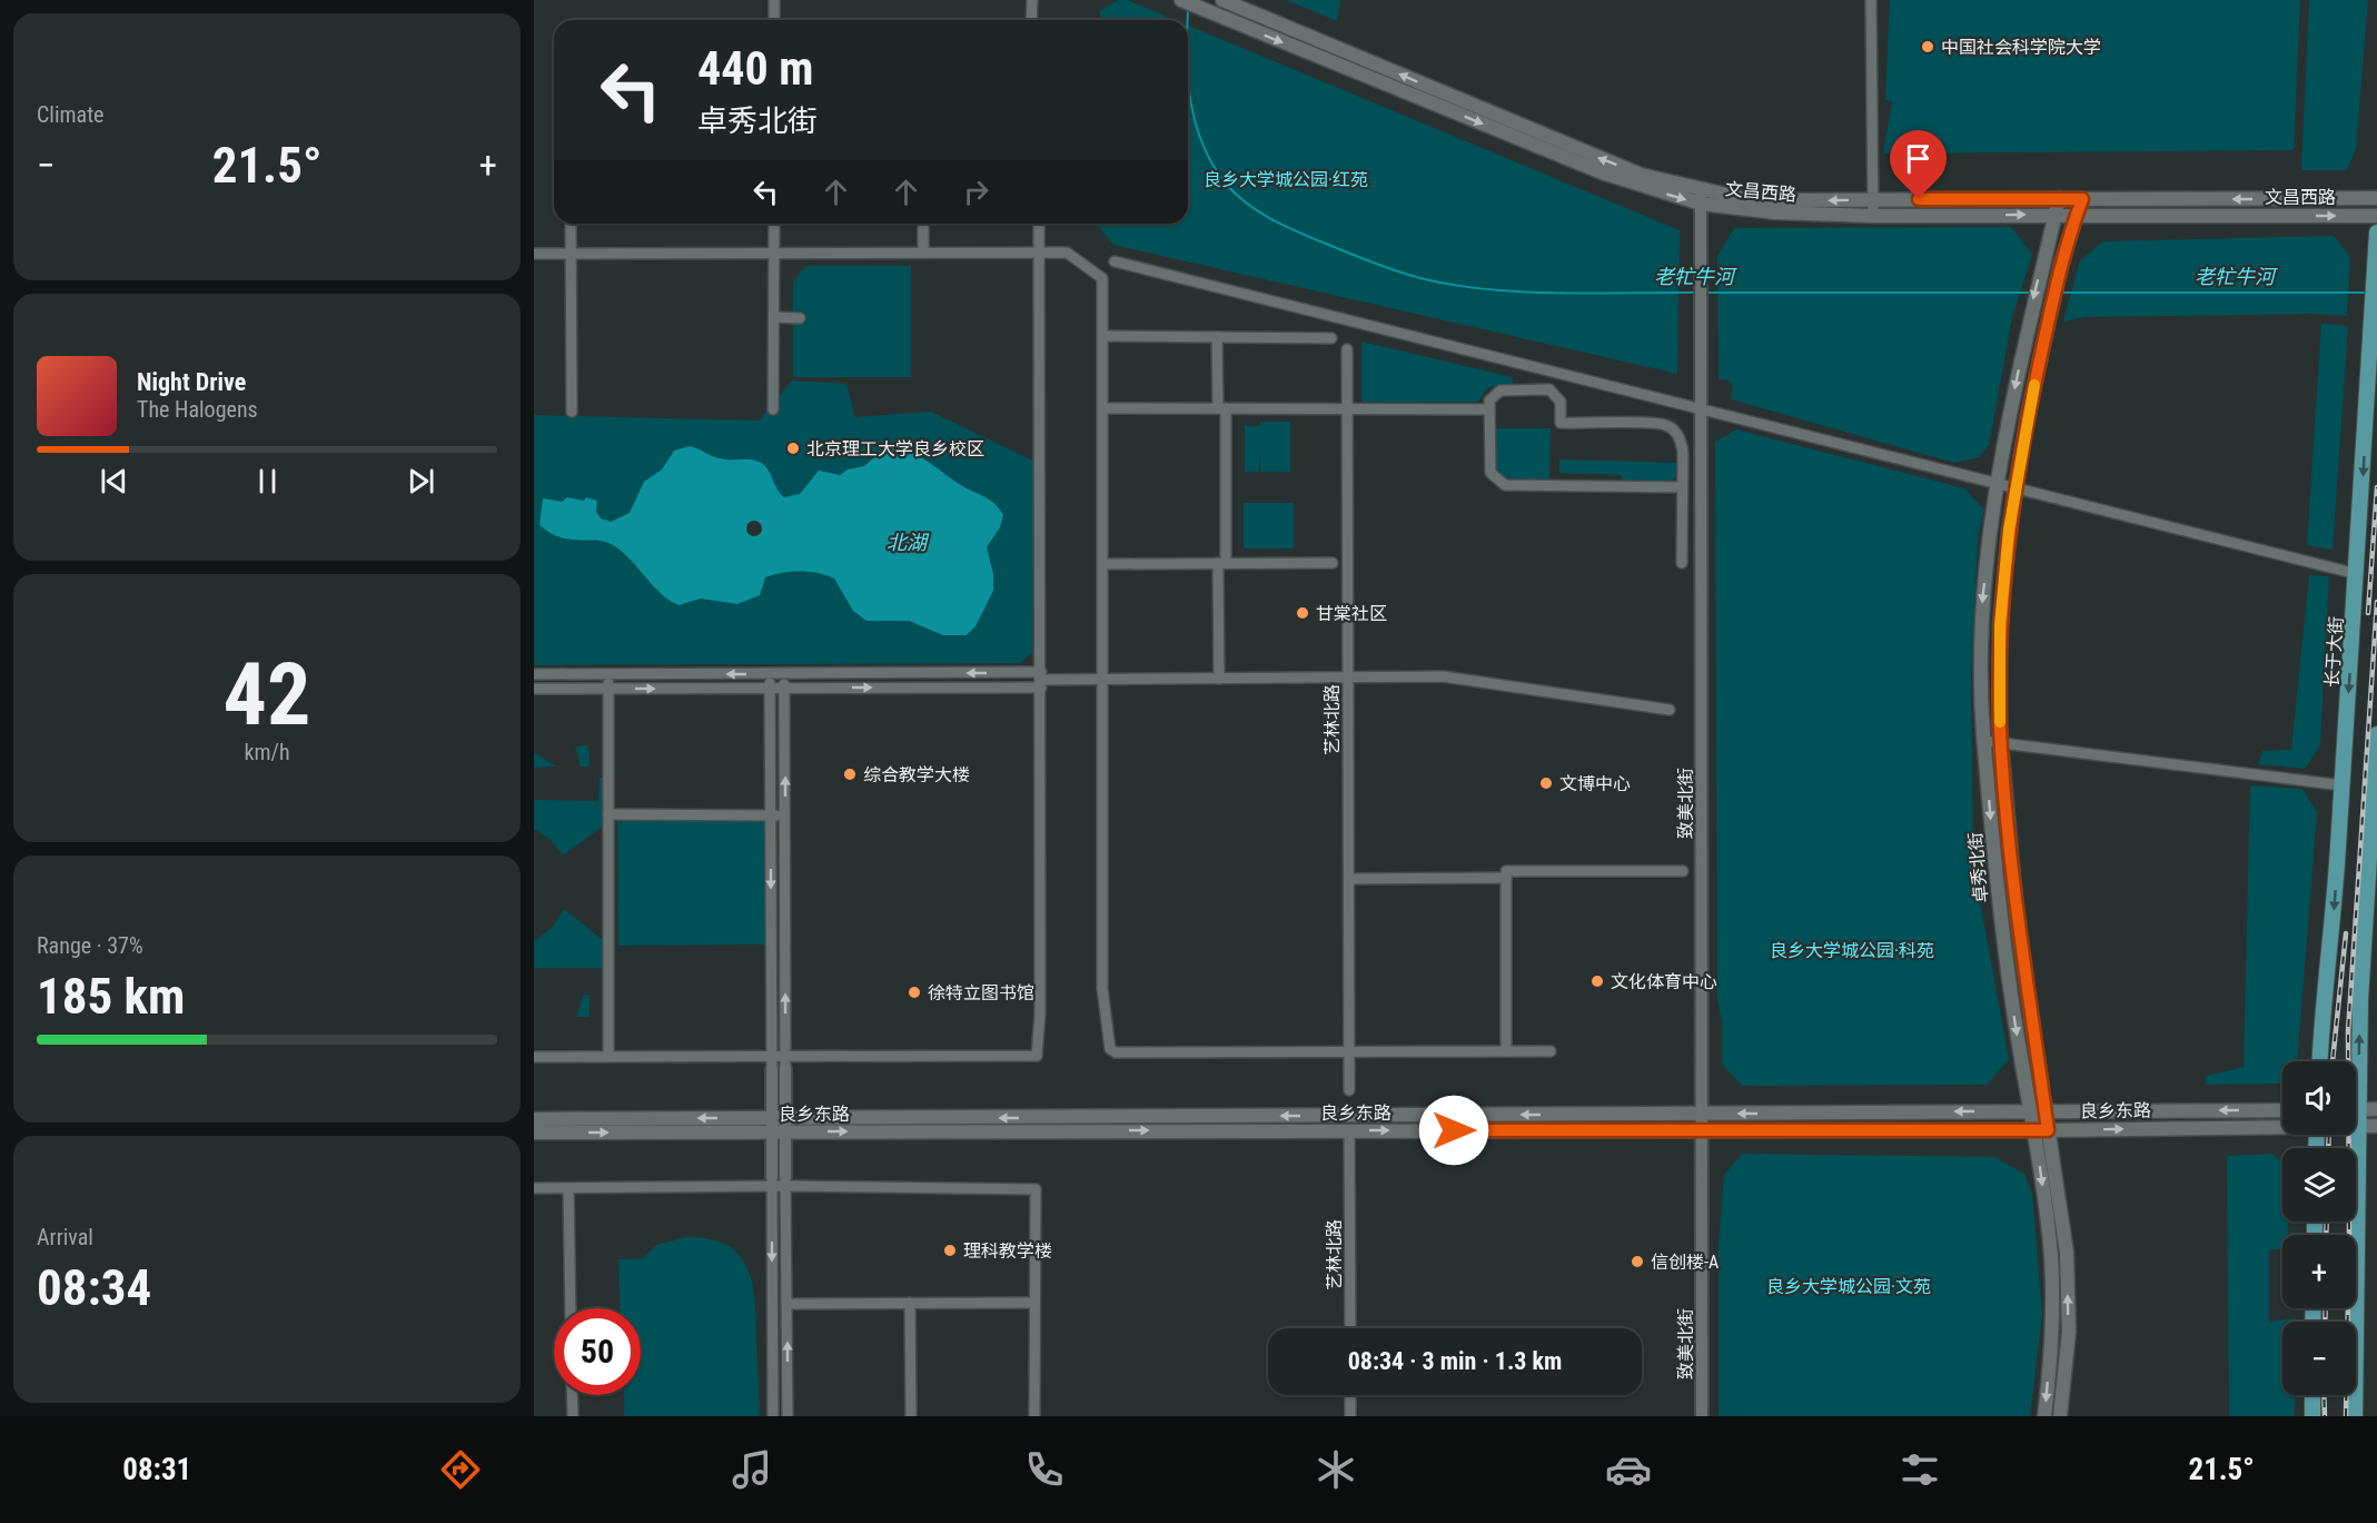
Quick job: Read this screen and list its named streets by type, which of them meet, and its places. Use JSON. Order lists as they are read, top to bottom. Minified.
{"streets":{"main road":["文昌西路","长于大街","卓秀北街","良乡东路"],"street":["艺林北路","致美北街"]},"crossings":[["文昌西路","致美北街"],["文昌西路","卓秀北街"],["艺林北路","良乡东路"],["致美北街","良乡东路"],["卓秀北街","良乡东路"]],"water":["老牤牛河","北湖"],"parks":["良乡大学城公园·红苑","良乡大学城公园·科苑","良乡大学城公园·文苑"],"places":["中国社会科学院大学","北京理工大学良乡校区","甘棠社区","综合教学大楼","文博中心","文化体育中心","徐特立图书馆","理科教学楼","信创楼-A"],"page":{"tile":["Climate",["42","km/h"],["Range · 37%","185 km"],["Arrival","08:34"]],"turn":["440 m","卓秀北街"],"heat":["−","21.5°","+"],"song":["Night Drive","The Halogens"],"map_buttons":["+","−"],"limit":"50","trip":"08:34 · 3 min · 1.3 km","tabs":["08:31","21.5°"]}}
